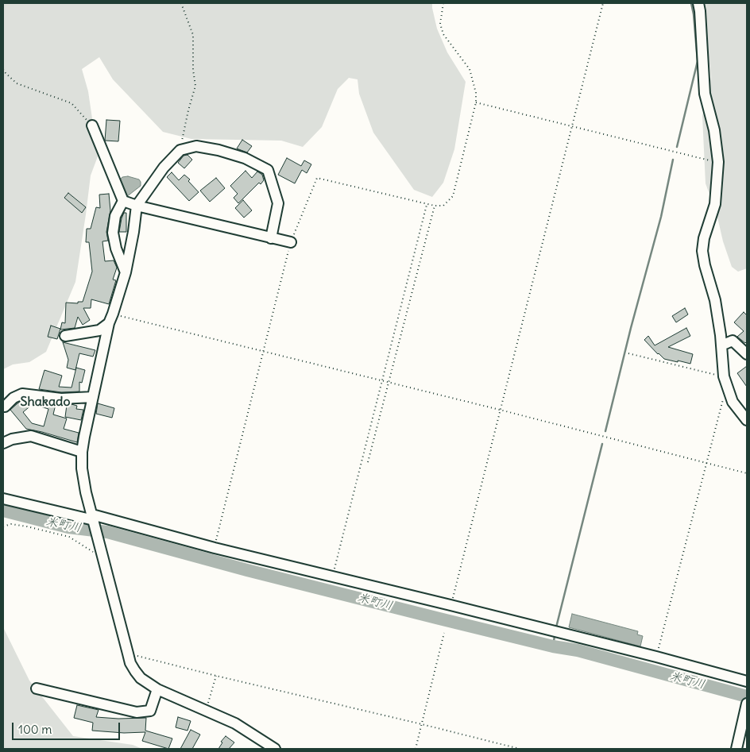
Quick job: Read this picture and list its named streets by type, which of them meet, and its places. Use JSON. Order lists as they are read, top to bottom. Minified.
{"districts":["Shakado"],"water":["米町川"],"scale_bar":"100 m"}
